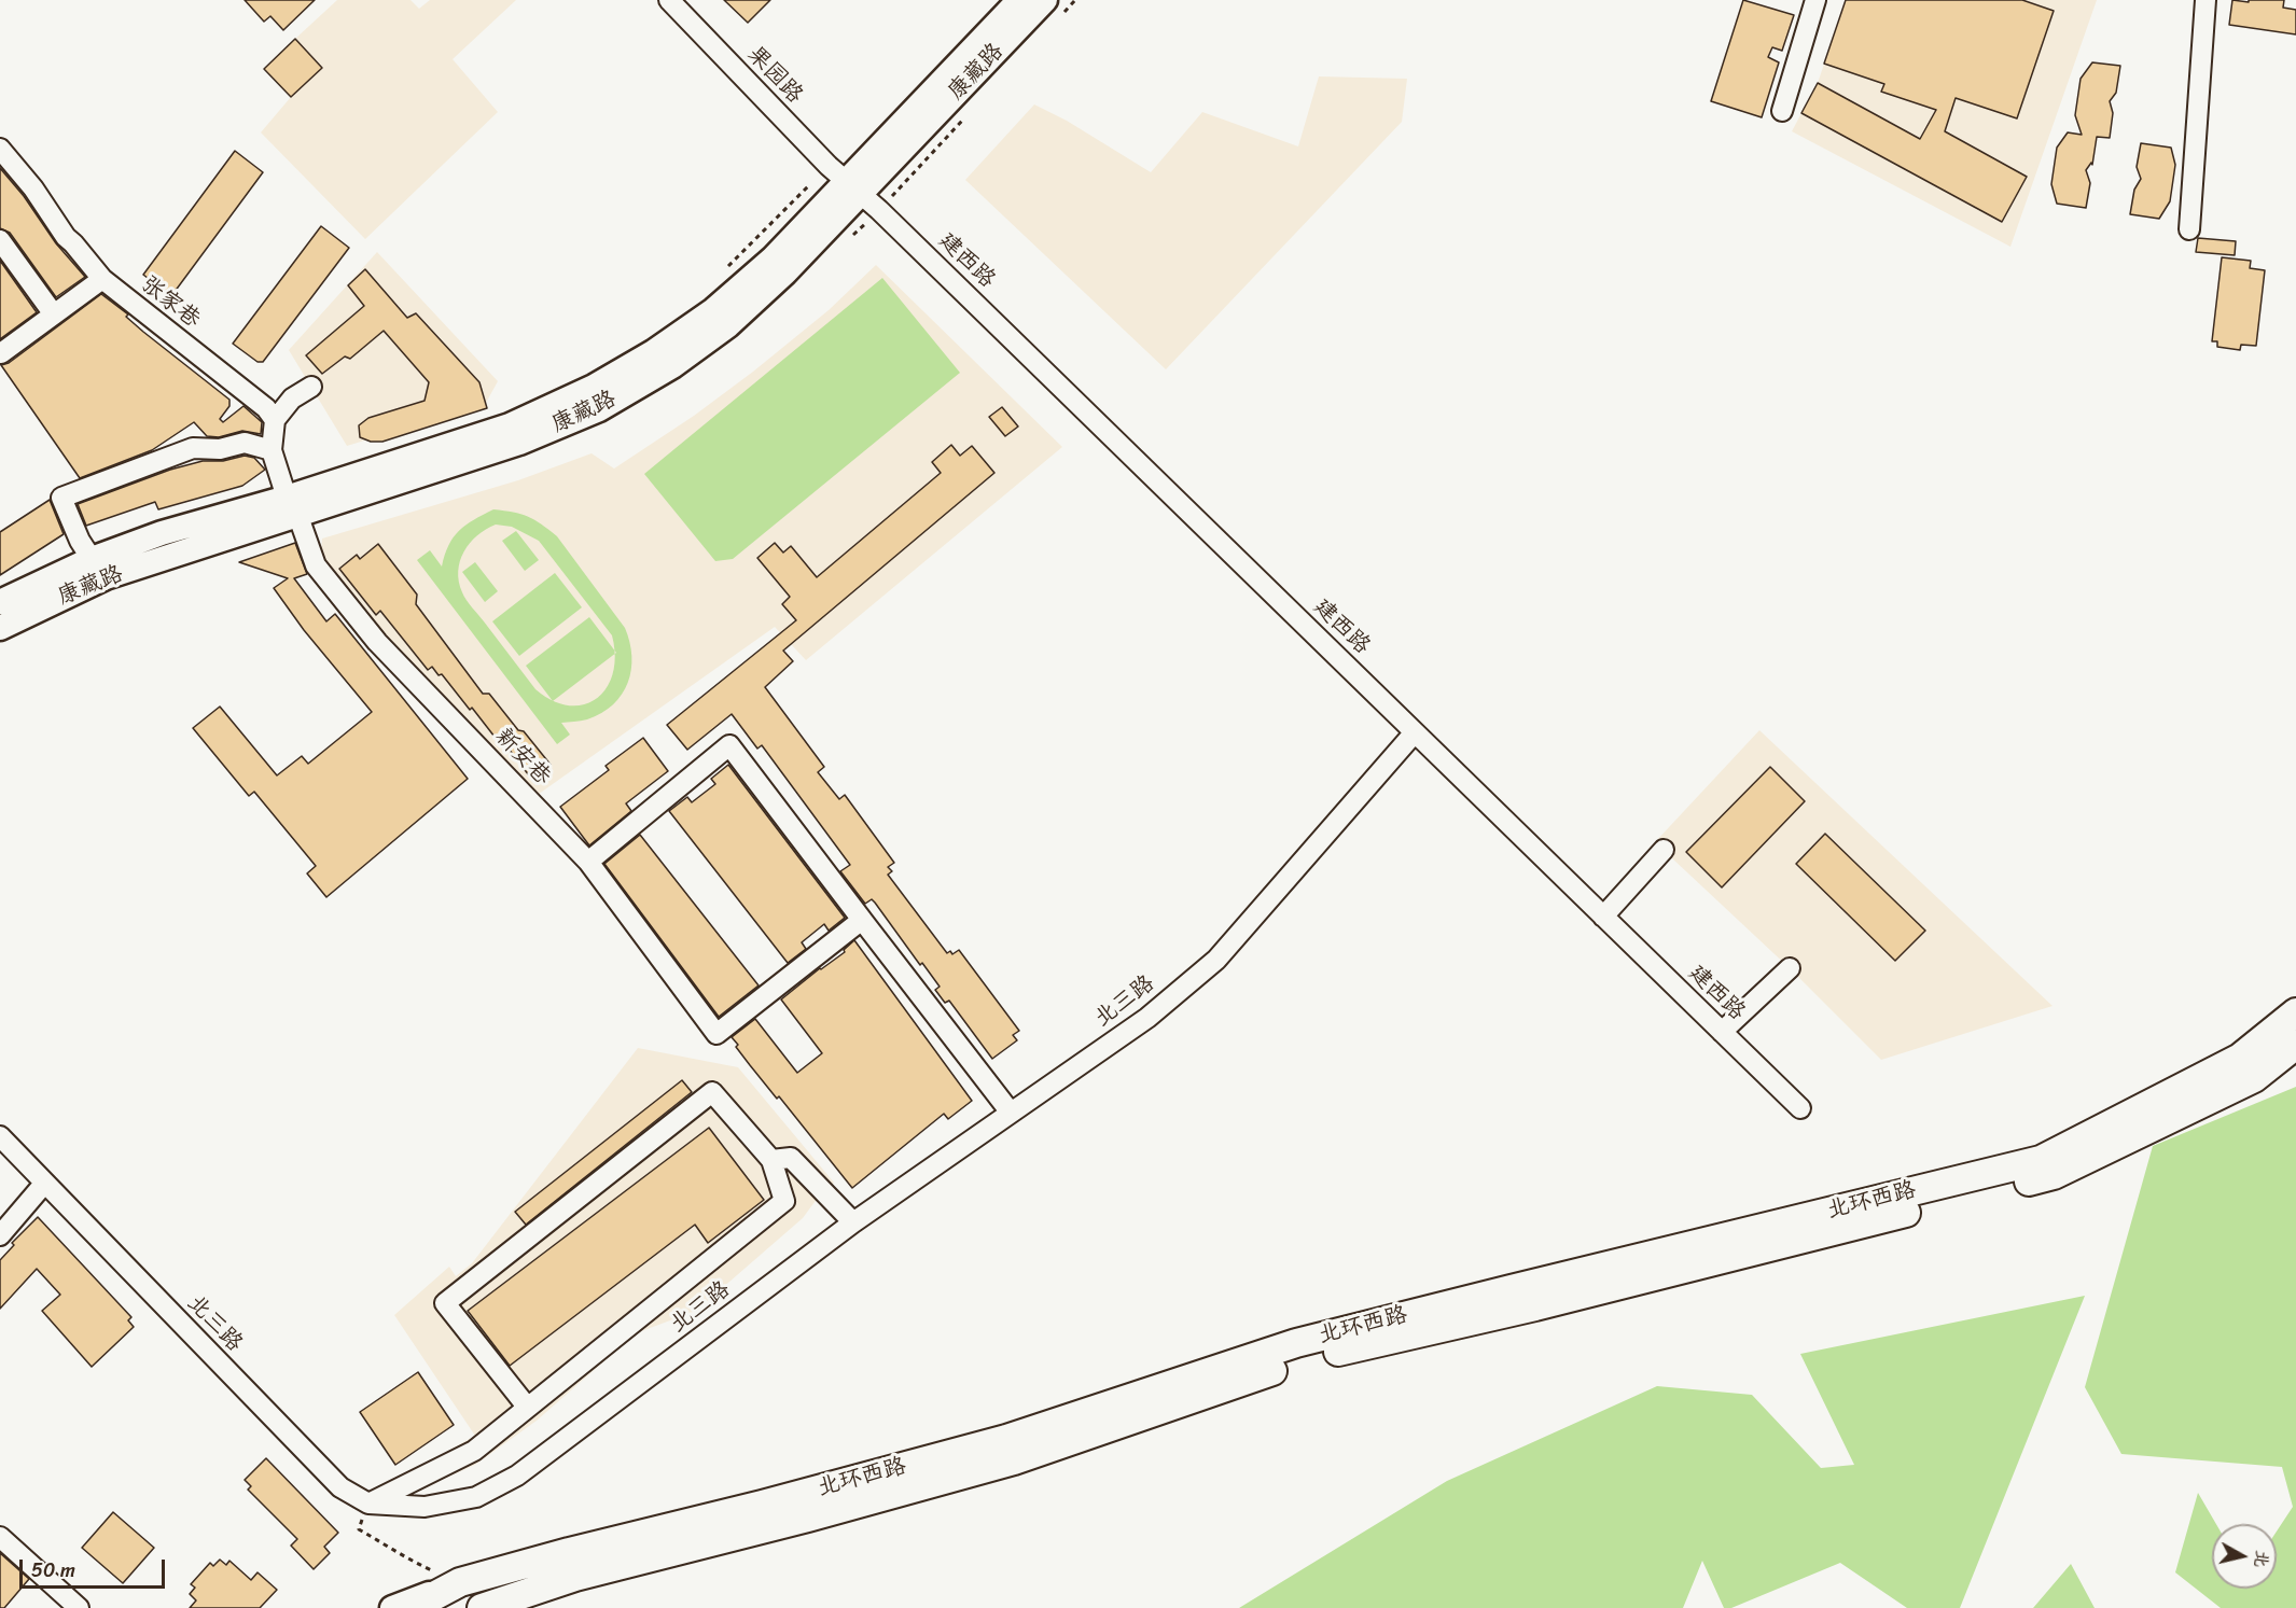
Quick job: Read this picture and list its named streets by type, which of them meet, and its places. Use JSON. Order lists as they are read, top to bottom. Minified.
{"streets":{"highway":["北环西路"],"main road":["康藏路"],"street":["果园路","建西路","张家巷","新安巷","北三路"]},"crossings":[["康藏路","果园路"],["康藏路","建西路"],["康藏路","新安巷"],["果园路","建西路"],["建西路","北三路"]],"scale_bar":"50 m","north":"right"}
